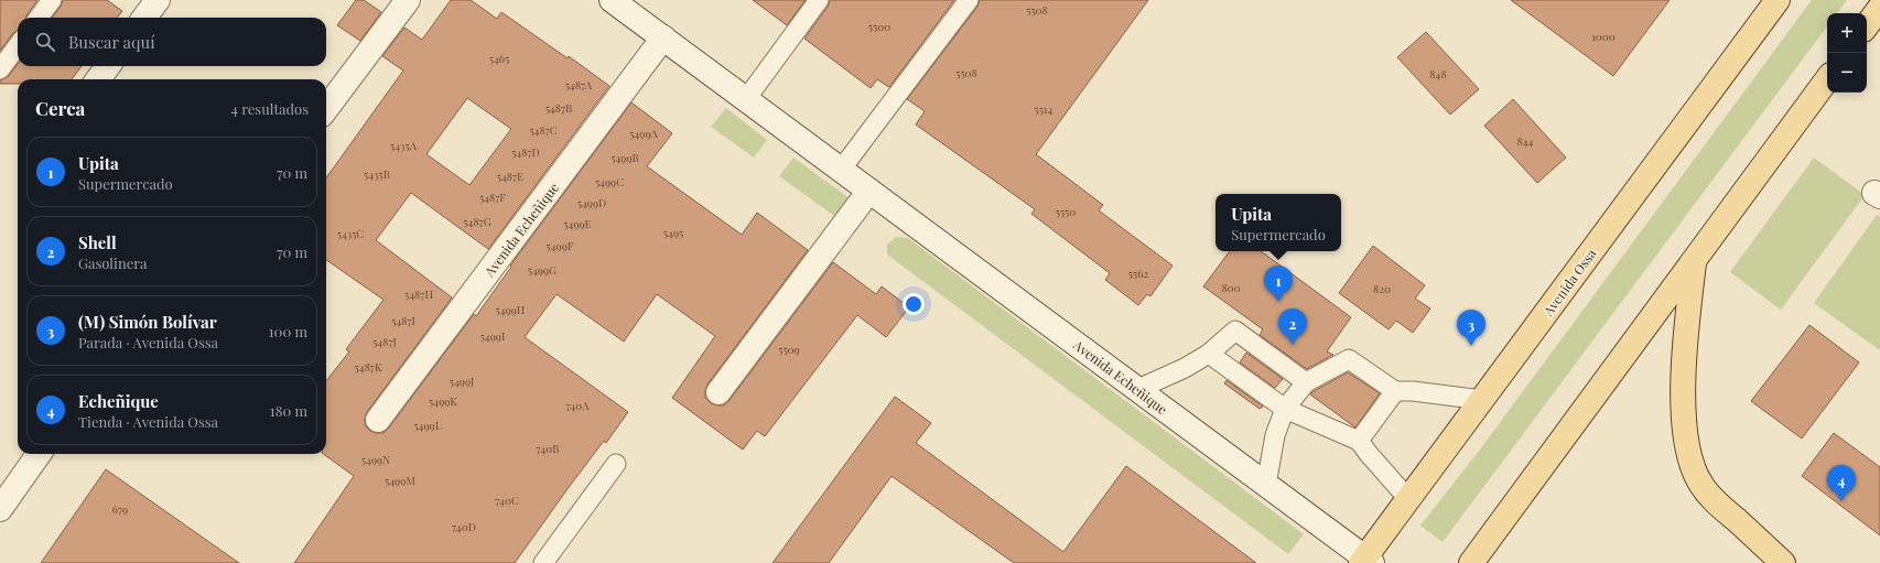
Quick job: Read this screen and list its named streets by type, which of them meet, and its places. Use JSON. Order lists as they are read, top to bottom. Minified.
{"streets":{"main road":["Avenida Ossa"],"street":["Avenida Echeñique"]},"crossings":[["Avenida Echeñique","Avenida Ossa"]],"house_numbers":["5508","5500","1000","5465","5508","848","5487A","5487B","5514","5487C","5499A","844","5435A","5487D","5499B","5435B","5487E","5499C","5487F","5499D","5550","5487G","5499E","5495","5435C","5499F","5499G","5562","800","820","5487H","5499H","5487I","5499I","5487J","5509","5487K","5499J","5499K","740A","5499L","740B","5499N","5499M","740C","679","740D"],"page":{"map_buttons":["+","−"],"search":"Buscar aquí","heading":["Cerca","4 resultados"],"list":[{"mark":"1","name":"Upita","note":"Supermercado","value":"70 m"},{"mark":"2","name":"Shell","note":"Gasolinera","value":"70 m"},{"mark":"3","name":"(M) Simón Bolívar","note":"Parada · Avenida Ossa","value":"100 m"},{"mark":"4","name":"Echeñique","note":"Tienda · Avenida Ossa","value":"180 m"}],"popup":["Upita","Supermercado"],"pins":["1","2","3","4"]}}
